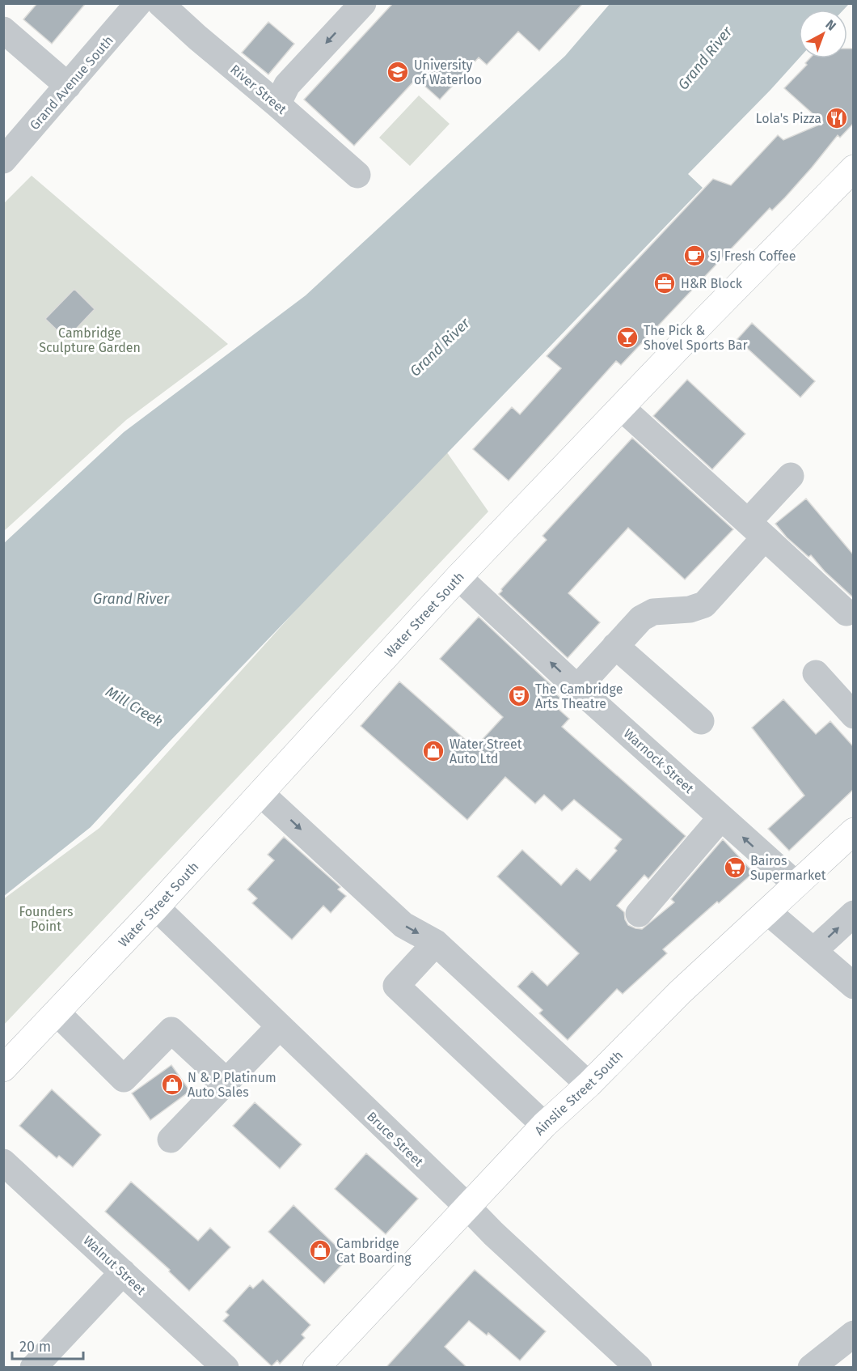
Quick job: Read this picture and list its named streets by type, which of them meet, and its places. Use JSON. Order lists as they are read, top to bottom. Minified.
{"streets":{"main road":["Water Street South","Ainslie Street South"],"street":["Grand Avenue South","River Street","Warnock Street","Bruce Street","Walnut Street"]},"crossings":[["Water Street South","Warnock Street"],["Water Street South","Bruce Street"],["Warnock Street","Ainslie Street South"],["Ainslie Street South","Bruce Street"]],"water":["Grand River","Mill Creek"],"parks":["Cambridge Sculpture Garden","Founders Point"],"places":{"school or university":["University of Waterloo"],"restaurant":["Lola's Pizza"],"cafe":["SJ Fresh Coffee"],"office":["H&R Block"],"bar":["The Pick & Shovel Sports Bar"],"theatre":["The Cambridge Arts Theatre"],"shop":["Water Street Auto Ltd","N & P Platinum Auto Sales","Cambridge Cat Boarding"],"supermarket":["Bairos Supermarket"]},"scale_bar":"20 m","north":"top right"}
